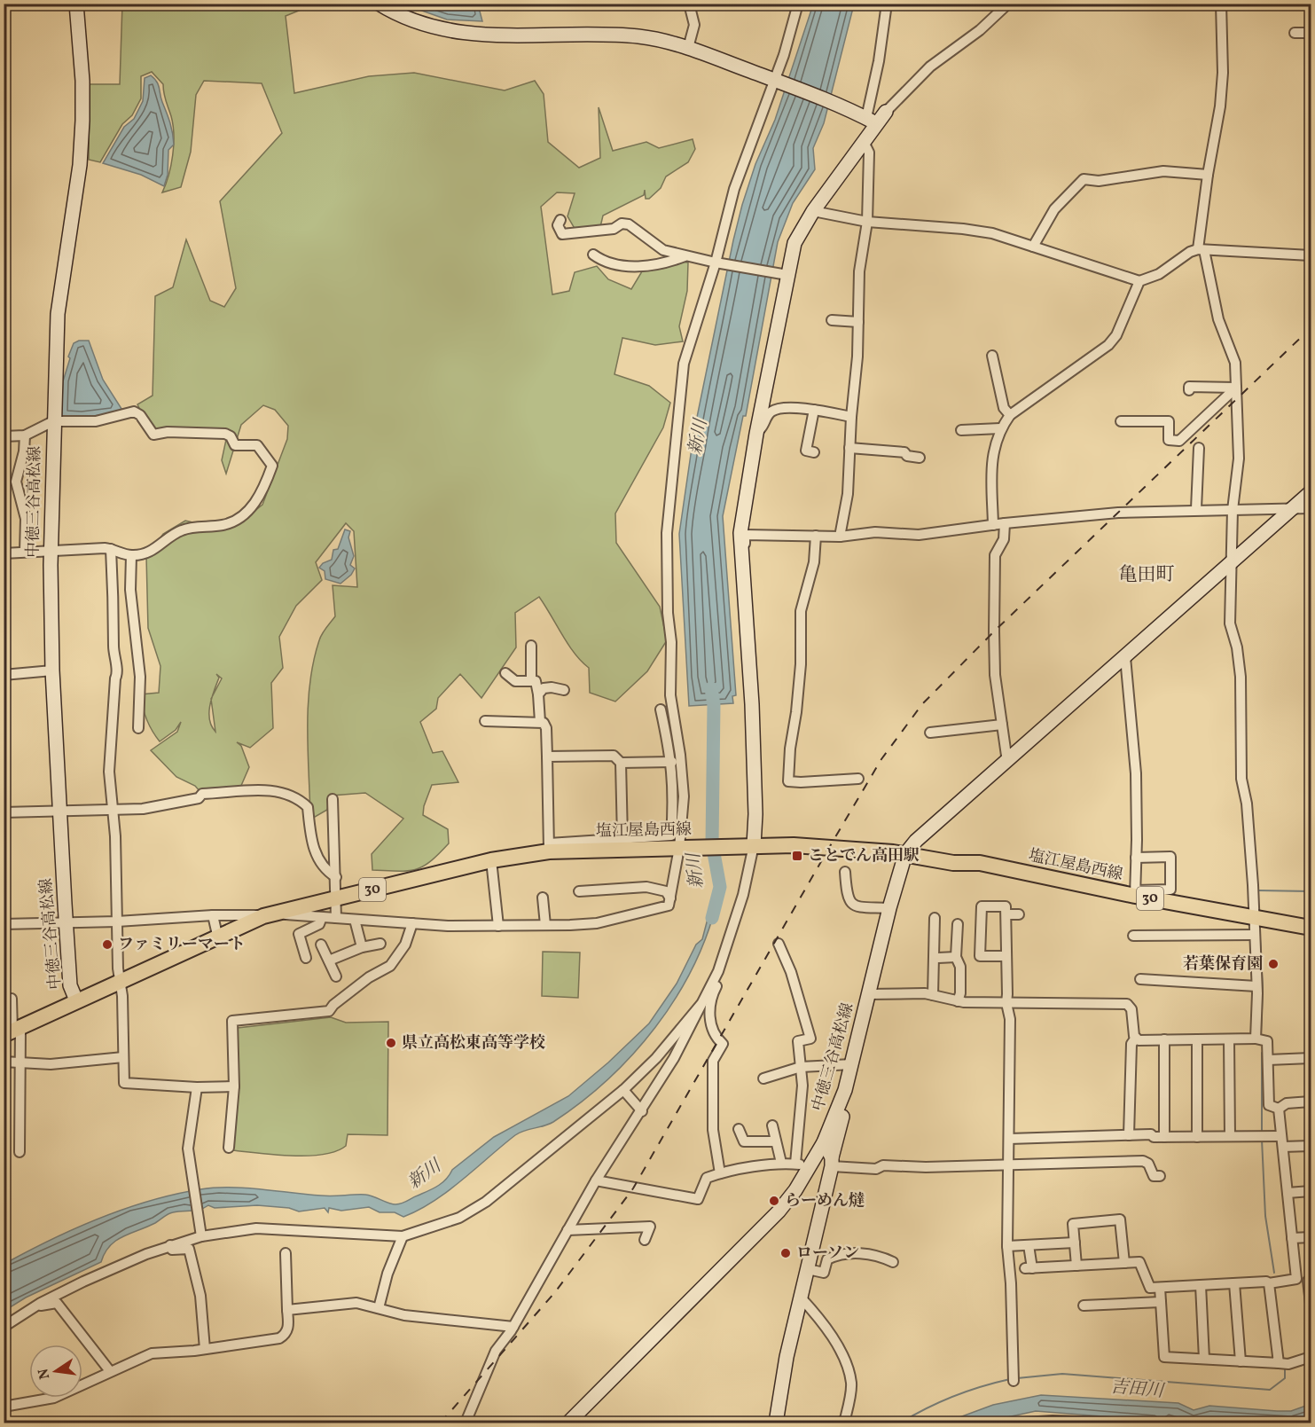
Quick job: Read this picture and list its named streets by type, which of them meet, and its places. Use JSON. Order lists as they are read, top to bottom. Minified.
{"streets":{"main road":["塩江屋島西線","30"],"street":["中徳三谷高松線"]},"crossings":[["中徳三谷高松線","塩江屋島西線"]],"districts":["亀田町"],"water":["新川","吉田川"],"places":{"transit":["ことでん高田駅"],"other":["ファミリーマート","若葉保育園","県立高松東高等学校","らーめん燵","ローソン"]},"north":"left"}
